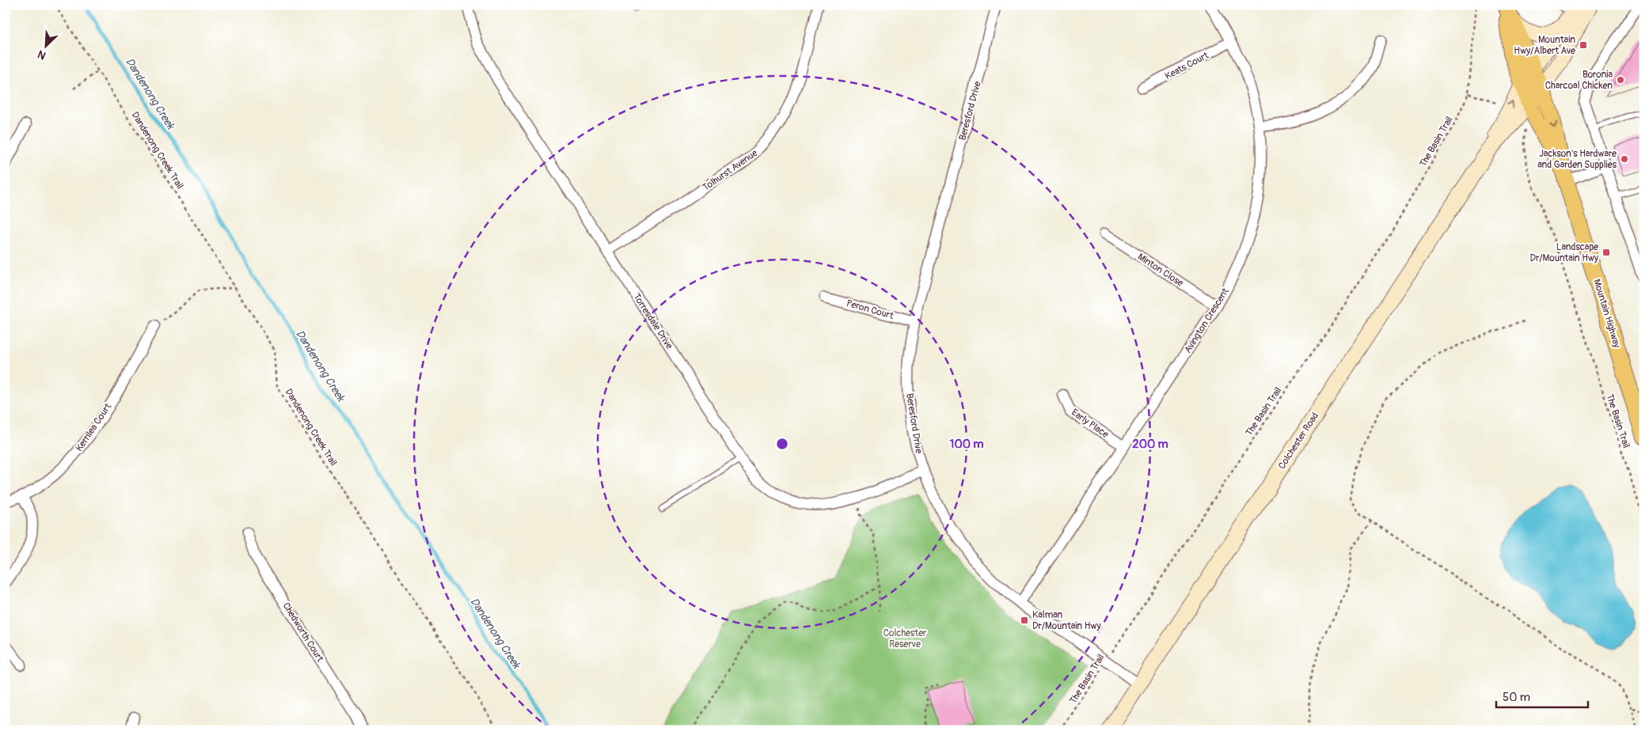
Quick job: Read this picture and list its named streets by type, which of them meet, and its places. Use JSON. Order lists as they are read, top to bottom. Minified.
{"streets":{"main road":["Mountain Highway","Colchester Road"],"street":["Keats Court","Beresford Drive","Tolhurst Avenue","Minton Close","Peron Court","Avington Crescent","Torresdale Drive","Early Place","Kerrilea Court","Chedworth Court"],"path":["The Basin Trail","Dandenong Creek Trail"]},"crossings":[["Keats Court","Avington Crescent"],["Beresford Drive","The Basin Trail"],["Beresford Drive","Peron Court"],["Beresford Drive","Avington Crescent"],["Beresford Drive","Torresdale Drive"],["Beresford Drive","Colchester Road"],["Tolhurst Avenue","Torresdale Drive"],["Minton Close","Avington Crescent"],["Mountain Highway","Colchester Road"],["Avington Crescent","Early Place"]],"water":["Dandenong Creek"],"parks":["Colchester Reserve"],"places":{"transit":["Mountain Hwy/Albert Ave","Landscape Dr/Mountain Hwy","Kalman Dr/Mountain Hwy"],"other":["Boronia Charcoal Chicken","Jackson's Hardware and Garden Supplies"]},"scale_bar":"50 m","north":"bottom left","rings":["100 m","200 m"]}
